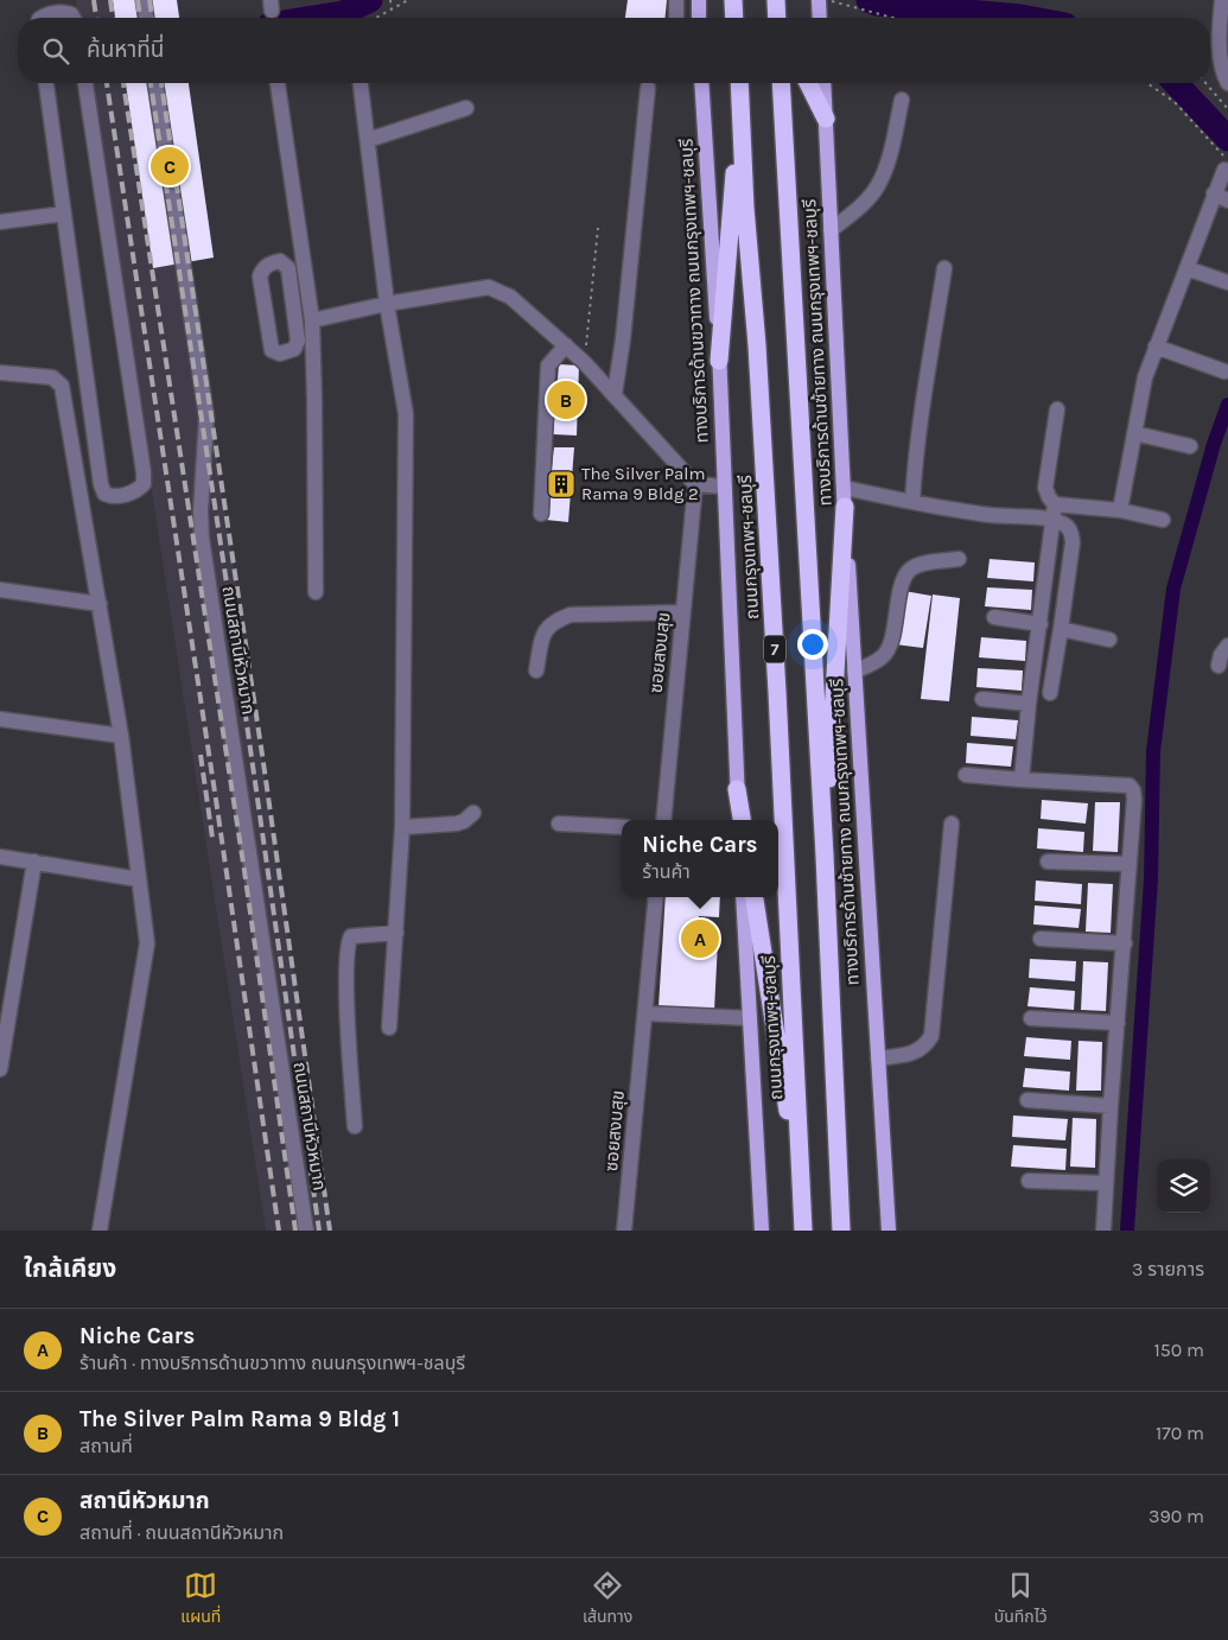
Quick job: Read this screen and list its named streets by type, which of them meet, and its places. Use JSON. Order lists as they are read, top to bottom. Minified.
{"streets":{"highway":["ถนนกรุงเทพฯ-ชลบุรี","7"],"main road":["ทางบริการด้านขวาทาง ถนนกรุงเทพฯ-ชลบุรี","ทางบริการด้านซ้ายทาง ถนนกรุงเทพฯ-ชลบุรี"],"street":["ถนนสถานีหัวหมาก","ซอยสงบสุข"]},"places":{"building":["The Silver Palm Rama 9 Bldg 2"]},"page":{"search":"ค้นหาที่นี่","pins":["C","B","A"],"popup":["Niche Cars","ร้านค้า"],"heading":["ใกล้เคียง","3 รายการ"],"list":[{"mark":"A","name":"Niche Cars","note":"ร้านค้า · ทางบริการด้านขวาทาง ถนนกรุงเทพฯ-ชลบุรี","value":"150 m"},{"mark":"B","name":"The Silver Palm Rama 9 Bldg 1","note":"สถานที่","value":"170 m"},{"mark":"C","name":"สถานีหัวหมาก","note":"สถานที่ · ถนนสถานีหัวหมาก","value":"390 m"}],"nav":["แผนที่","เส้นทาง","บันทึกไว้"]}}
